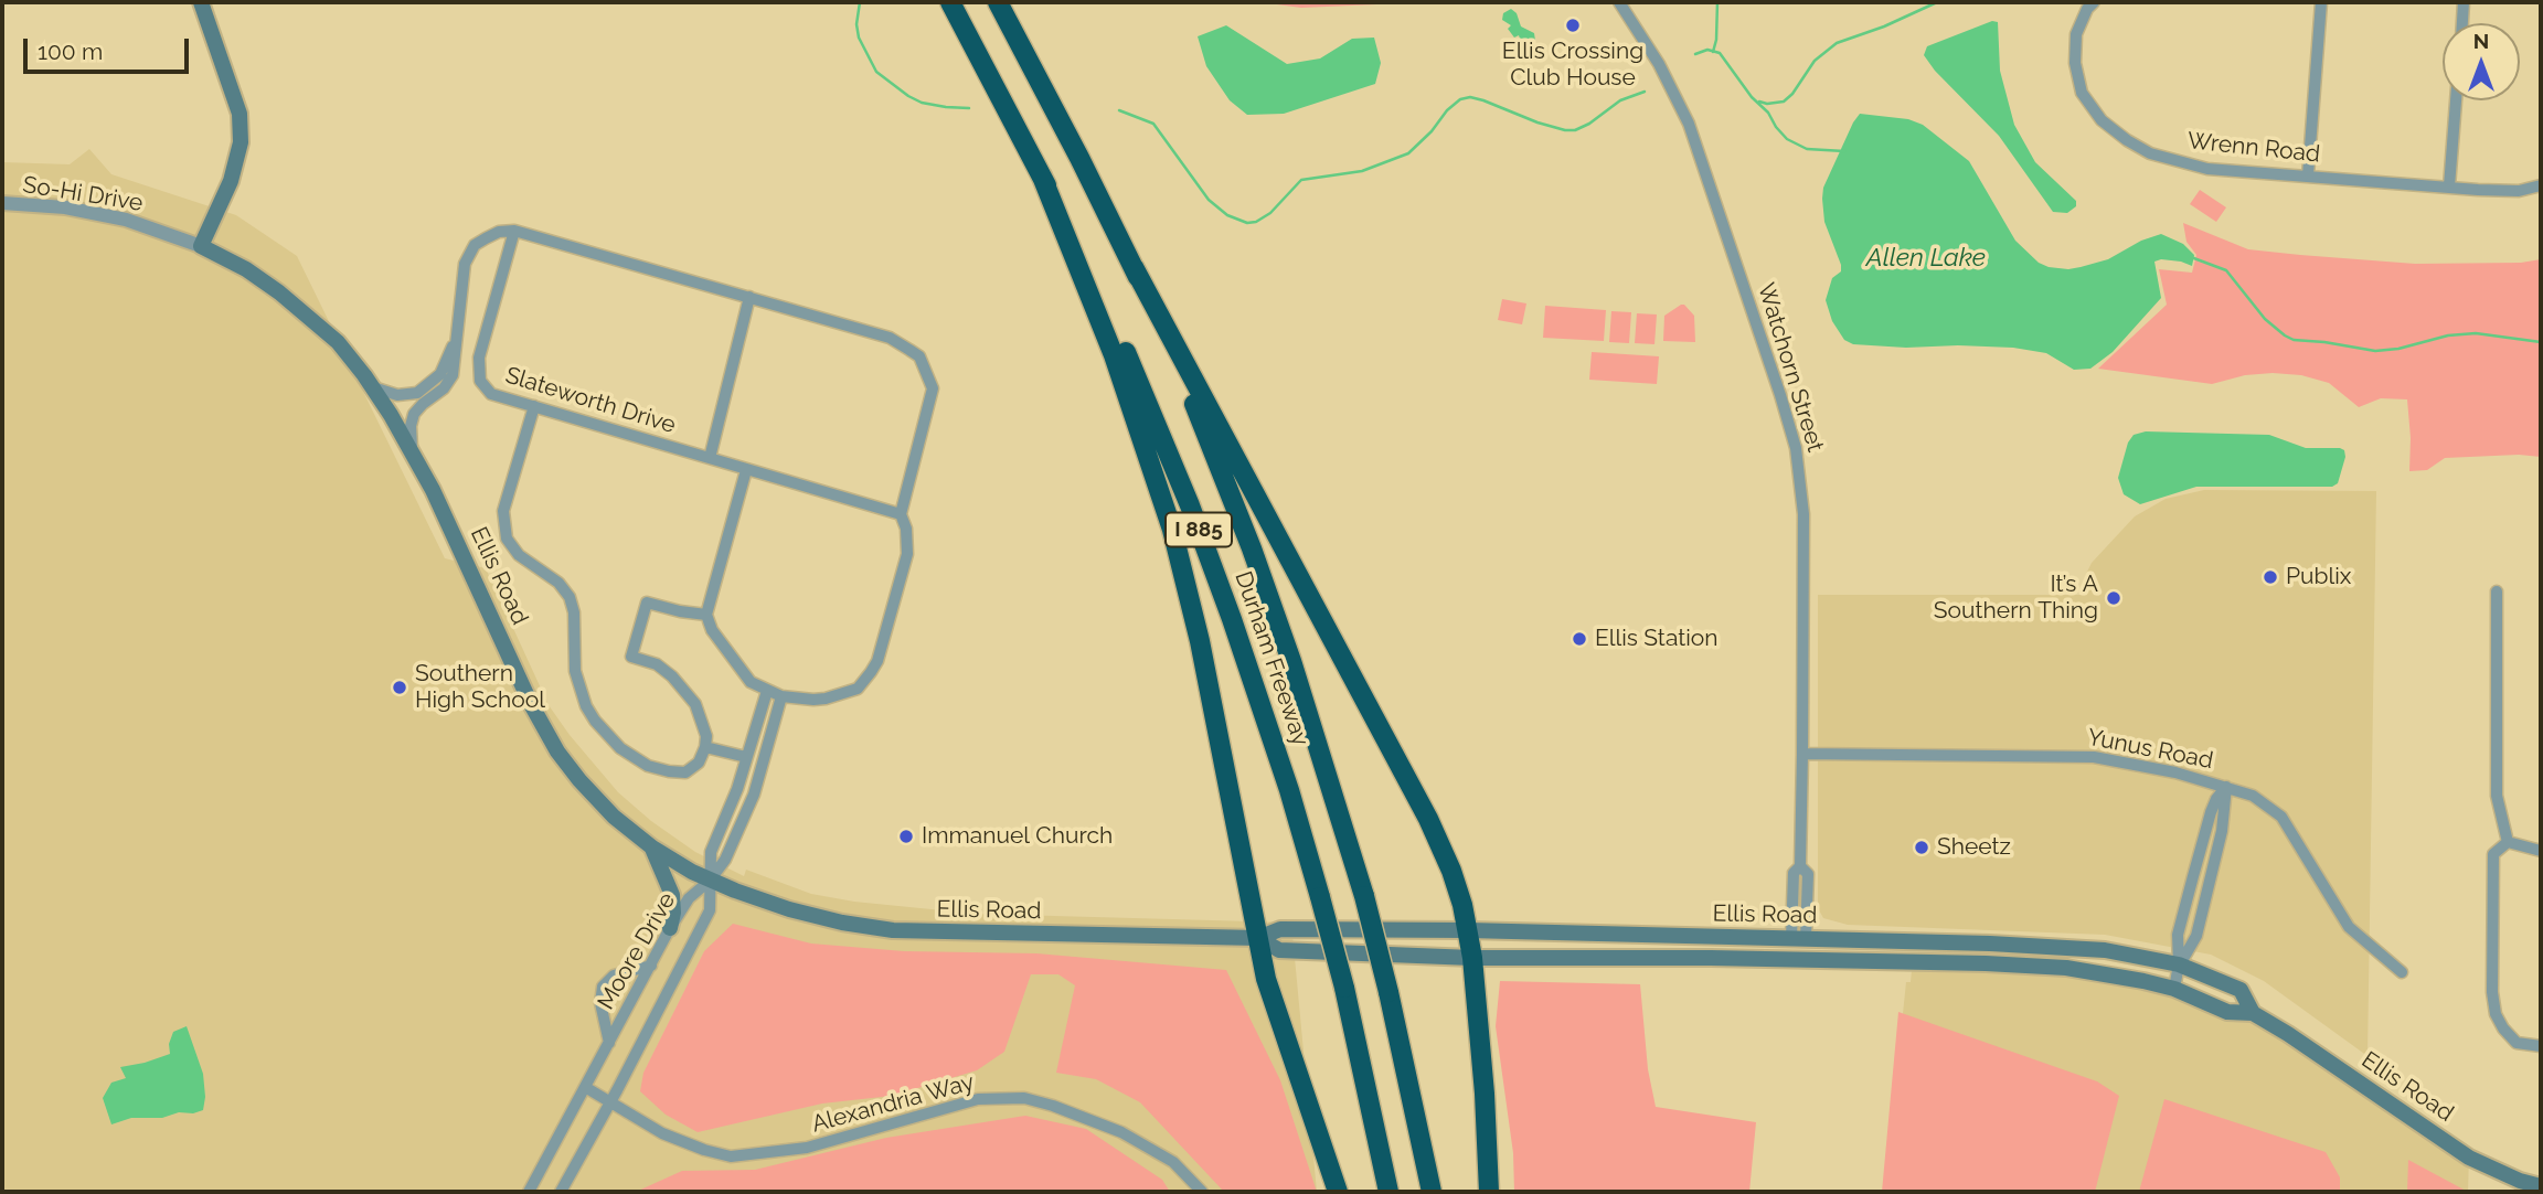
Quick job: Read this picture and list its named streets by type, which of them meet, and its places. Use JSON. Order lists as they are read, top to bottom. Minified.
{"streets":{"highway":["I 885","Durham Freeway"],"main road":["Ellis Road"],"street":["Wrenn Road","So-Hi Drive","Watchorn Street","Slateworth Drive","Yunus Road","Moore Drive","Alexandria Way"]},"crossings":[["So-Hi Drive","Ellis Road"],["Watchorn Street","Ellis Road"],["Watchorn Street","Yunus Road"],["Ellis Road","Moore Drive"],["Moore Drive","Alexandria Way"]],"water":["Allen Lake"],"places":["Ellis Crossing Club House","Publix","It’s A Southern Thing","Ellis Station","Southern High School","Immanuel Church","Sheetz"],"scale_bar":"100 m","north":"top"}
